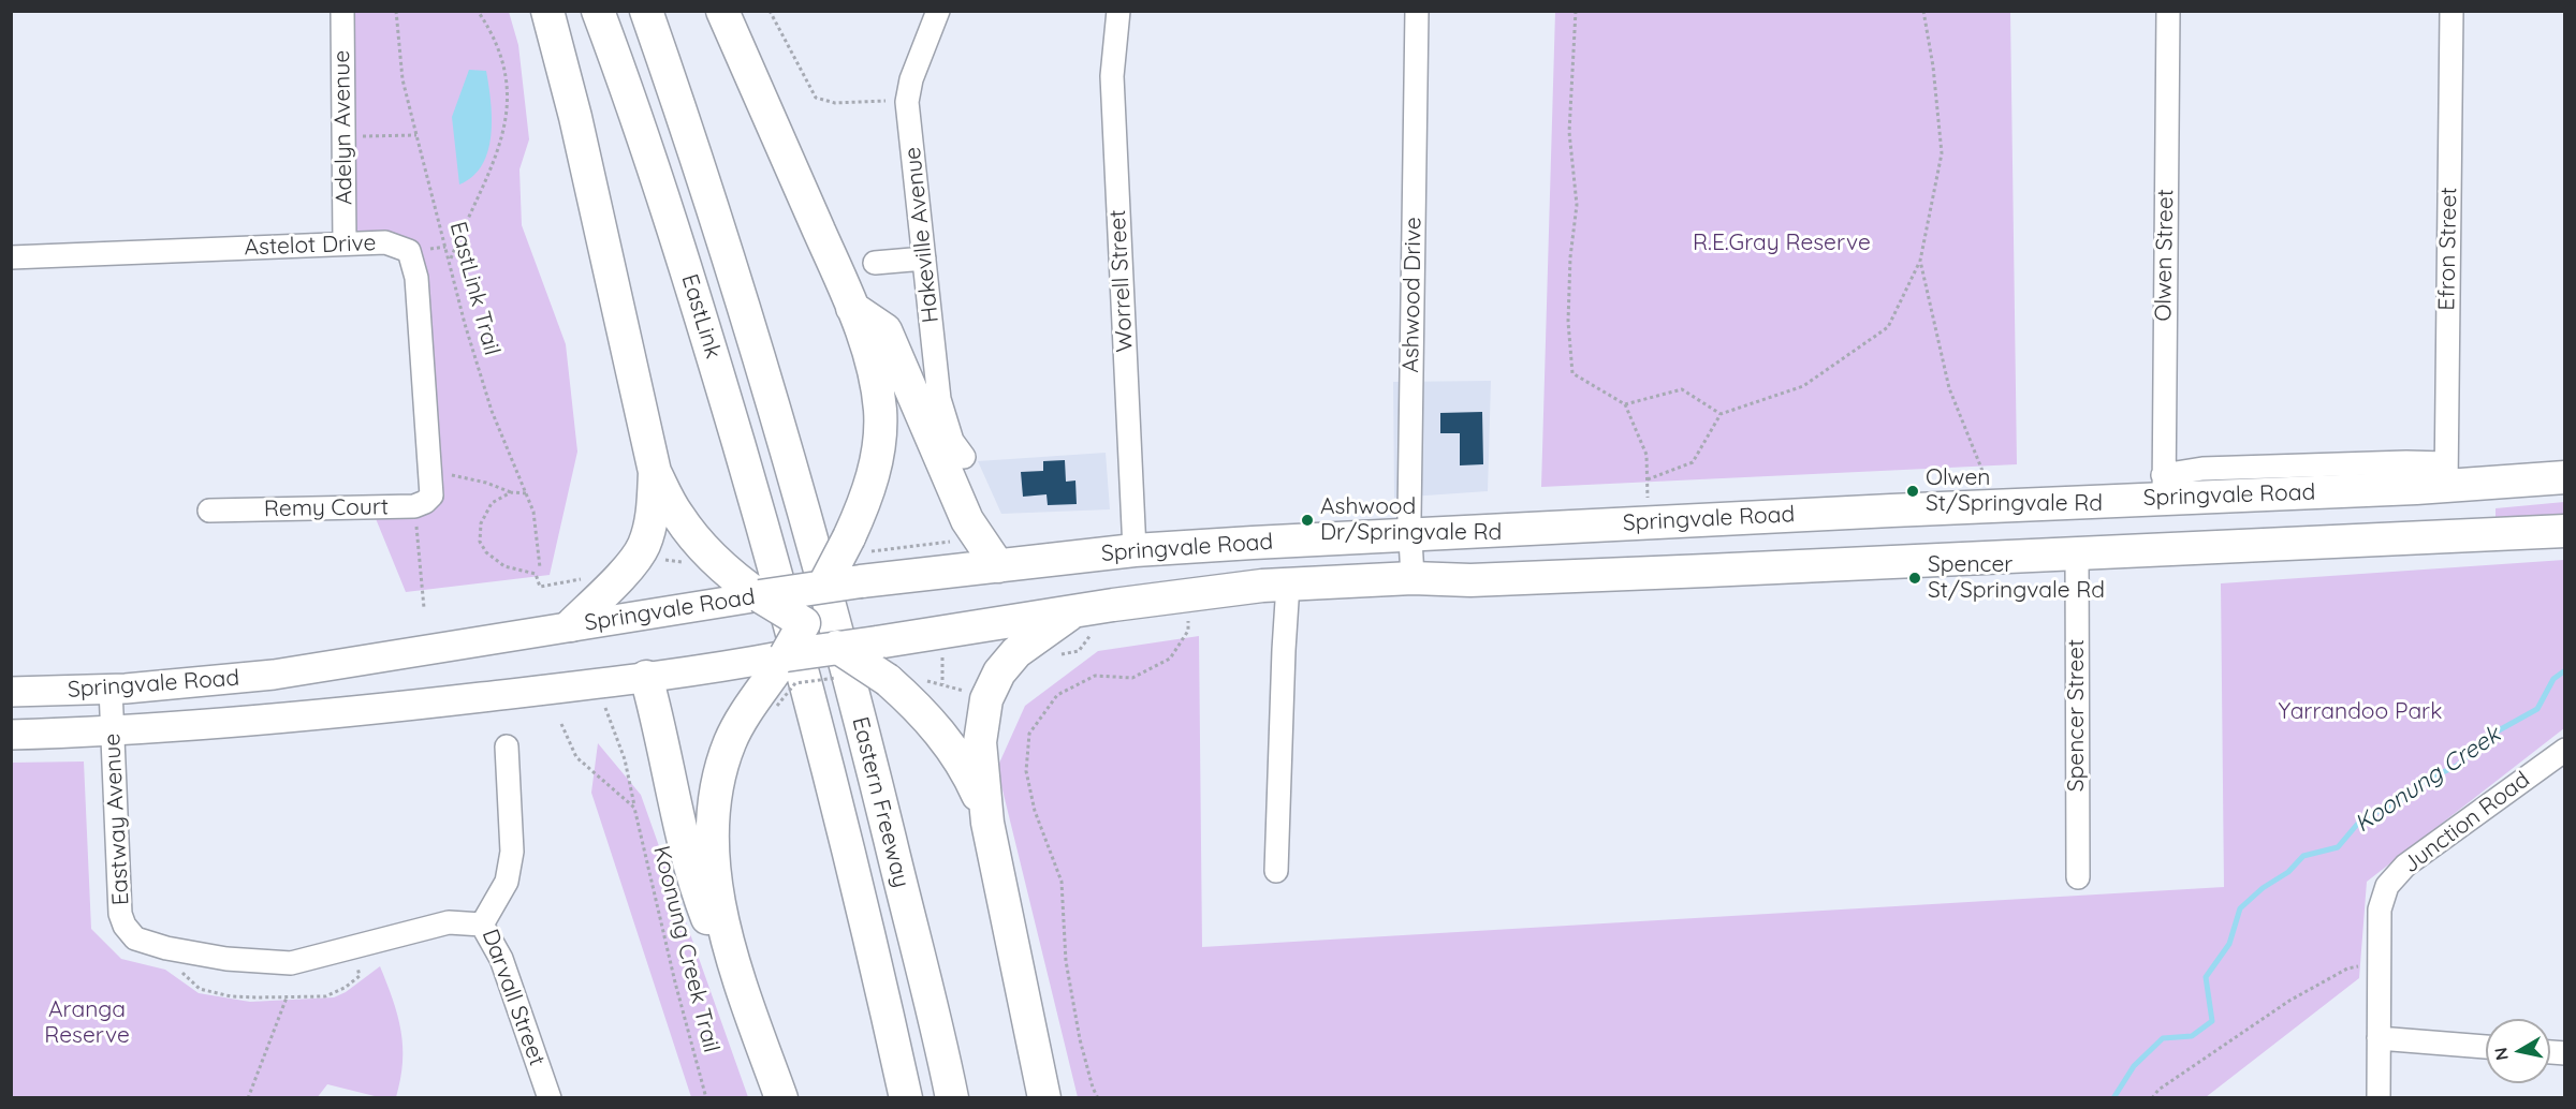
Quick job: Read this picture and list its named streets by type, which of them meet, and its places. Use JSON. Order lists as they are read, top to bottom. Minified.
{"streets":{"highway":["EastLink","Springvale Road","Eastern Freeway"],"street":["Adelyn Avenue","Hakeville Avenue","Astelot Drive","Efron Street","Olwen Street","Worrell Street","Ashwood Drive","Remy Court","Spencer Street","Eastway Avenue","Junction Road","Darvall Street"],"path":["EastLink Trail","Koonung Creek Trail"]},"crossings":[["Adelyn Avenue","Astelot Drive"],["Astelot Drive","Remy Court"],["Efron Street","Springvale Road"],["Olwen Street","Springvale Road"],["Worrell Street","Springvale Road"],["Ashwood Drive","Springvale Road"],["EastLink","Springvale Road"],["EastLink","Eastern Freeway"],["Springvale Road","Spencer Street"],["Springvale Road","Eastern Freeway"],["Springvale Road","Eastway Avenue"],["Springvale Road","Koonung Creek Trail"],["Eastway Avenue","Darvall Street"]],"water":["Koonung Creek"],"parks":["R.E.Gray Reserve","Yarrandoo Park","Aranga Reserve"],"places":["Olwen St/Springvale Rd","Ashwood Dr/Springvale Rd","Spencer St/Springvale Rd"],"north":"left"}
